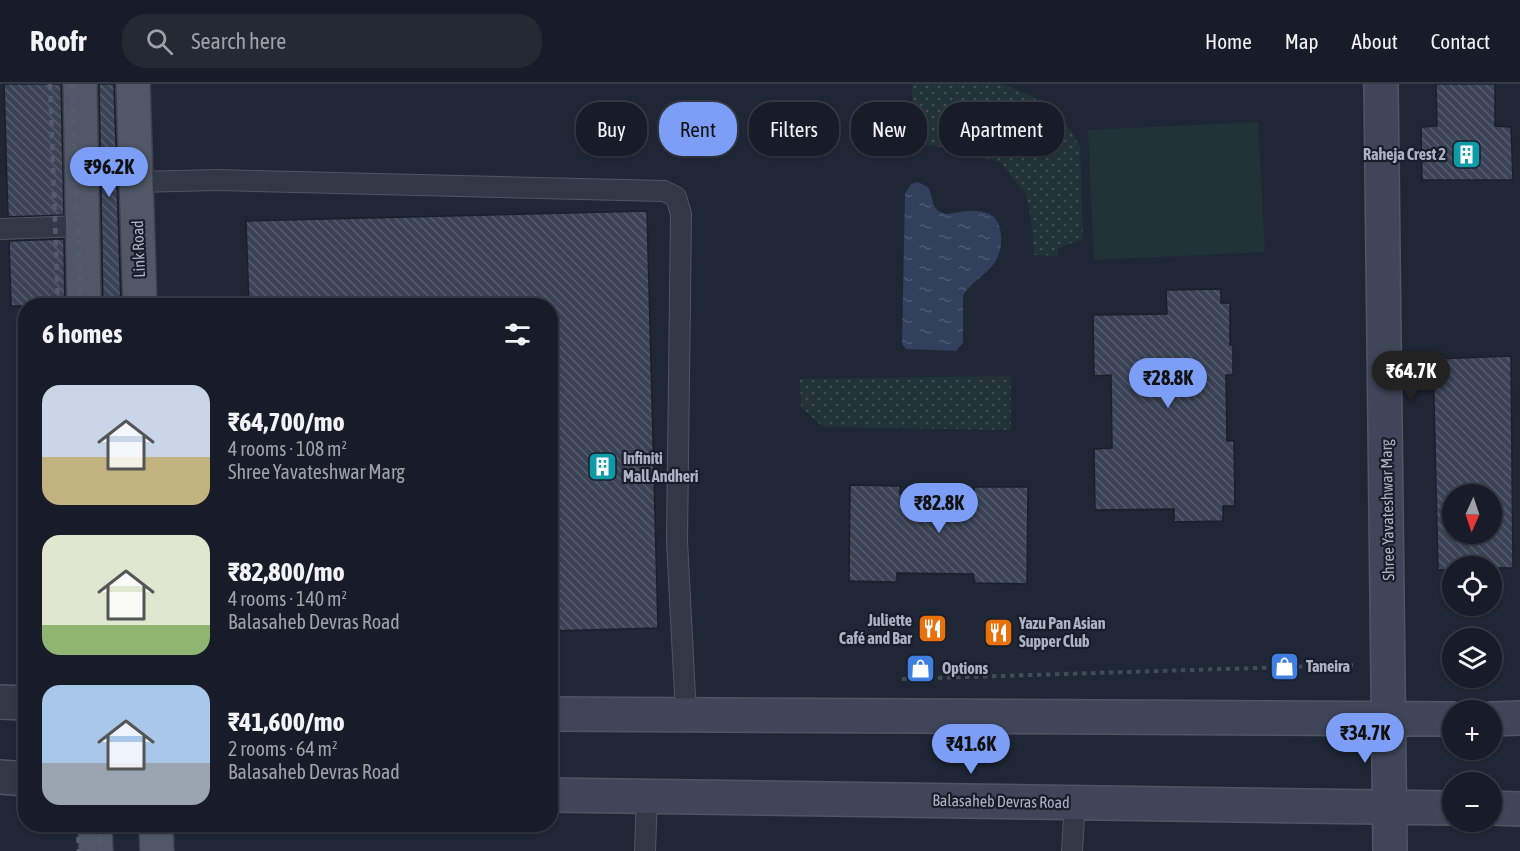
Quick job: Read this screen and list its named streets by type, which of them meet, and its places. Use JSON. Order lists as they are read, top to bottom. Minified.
{"streets":{"main road":["Link Road","Shree Yavateshwar Marg","Balasaheb Devras Road"]},"crossings":[["Shree Yavateshwar Marg","Balasaheb Devras Road"]],"places":{"building":["Raheja Crest 2","Infiniti Mall Andheri"],"restaurant":["Juliette Café and Bar","Yazu Pan Asian Supper Club"],"shop":["Taneira","Options"]},"north":"bottom","page":{"header":"Roofr","search":"Search here","nav":["Home","Map","About","Contact"],"chip":["Buy","Rent","Filters","New","Apartment"],"price":["₹96.2K","₹64.7K","₹28.8K","₹82.8K","₹34.7K","₹41.6K"],"heading":"6 homes","list":[{"name":"₹64,700/mo","note":"4 rooms · 108 m² · Shree Yavateshwar Marg"},{"name":"₹82,800/mo","note":"4 rooms · 140 m² · Balasaheb Devras Road"},{"name":"₹41,600/mo","note":"2 rooms · 64 m² · Balasaheb Devras Road"}],"map_buttons":["+","−"]}}
